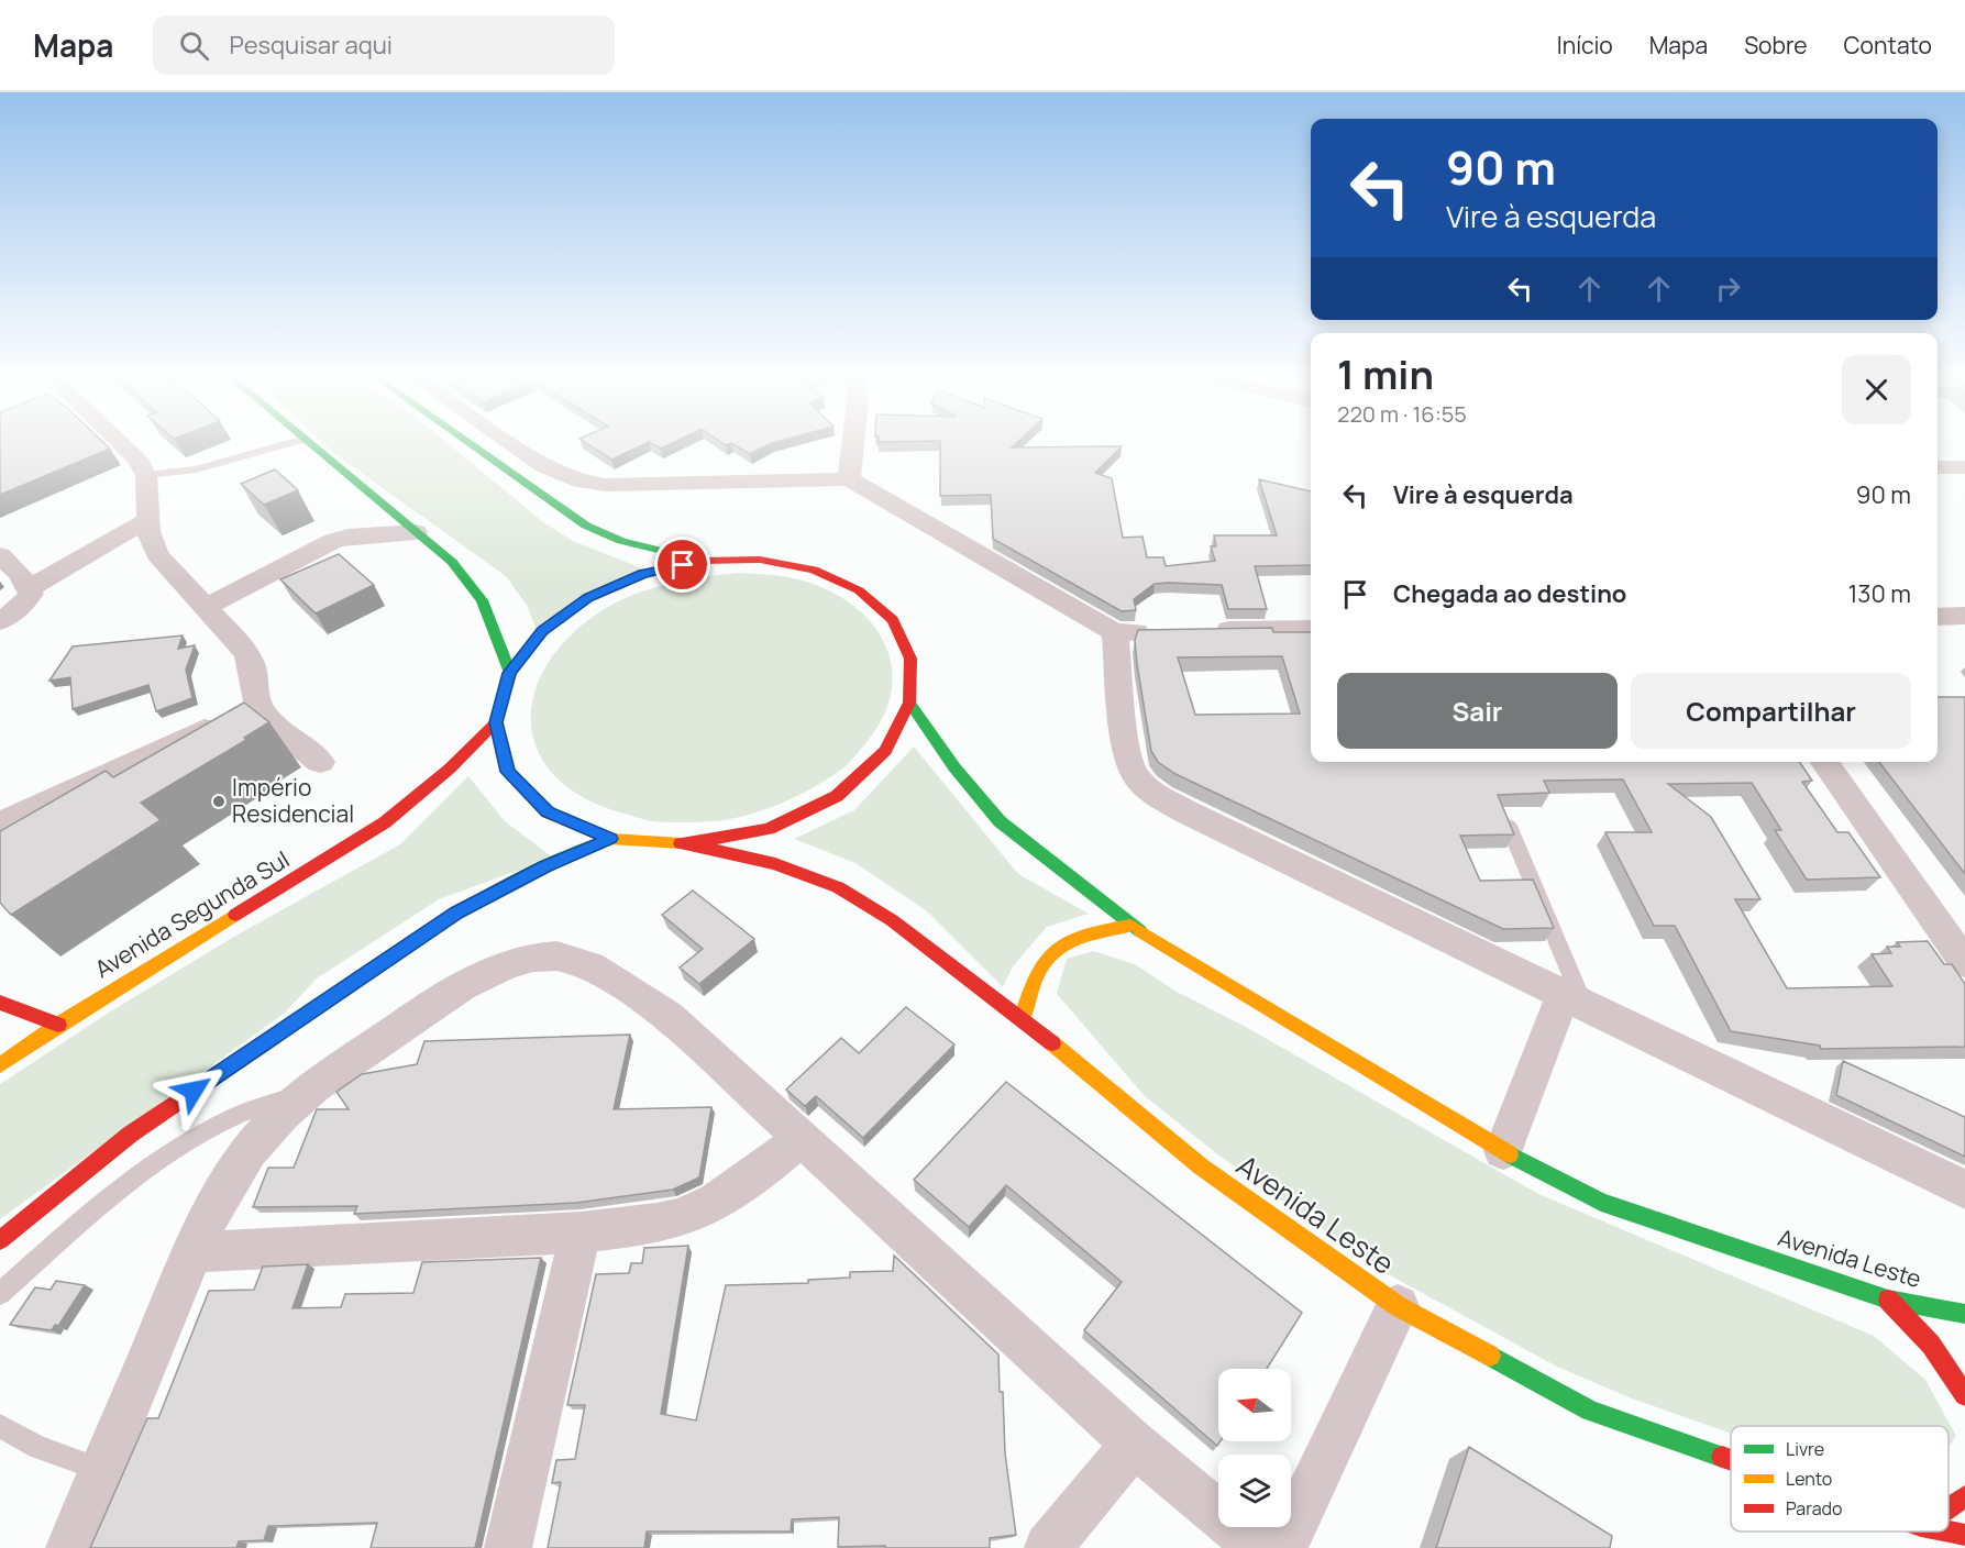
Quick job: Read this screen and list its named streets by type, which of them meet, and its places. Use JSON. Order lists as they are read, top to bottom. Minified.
{"streets":{"main road":["Avenida Segunda Sul","Avenida Leste"]},"places":["Império Residencial"],"legend":["Livre","Lento","Parado"],"north":"left","page":{"header":"Mapa","search":"Pesquisar aqui","nav":["Início","Mapa","Sobre","Contato"],"turn":["90 m","Vire à esquerda"],"heading":["1 min","220 m · 16:55"],"list":[{"name":"Vire à esquerda","value":"90 m"},{"name":"Chegada ao destino","value":"130 m"}],"buttons":["Sair","Compartilhar"]}}
